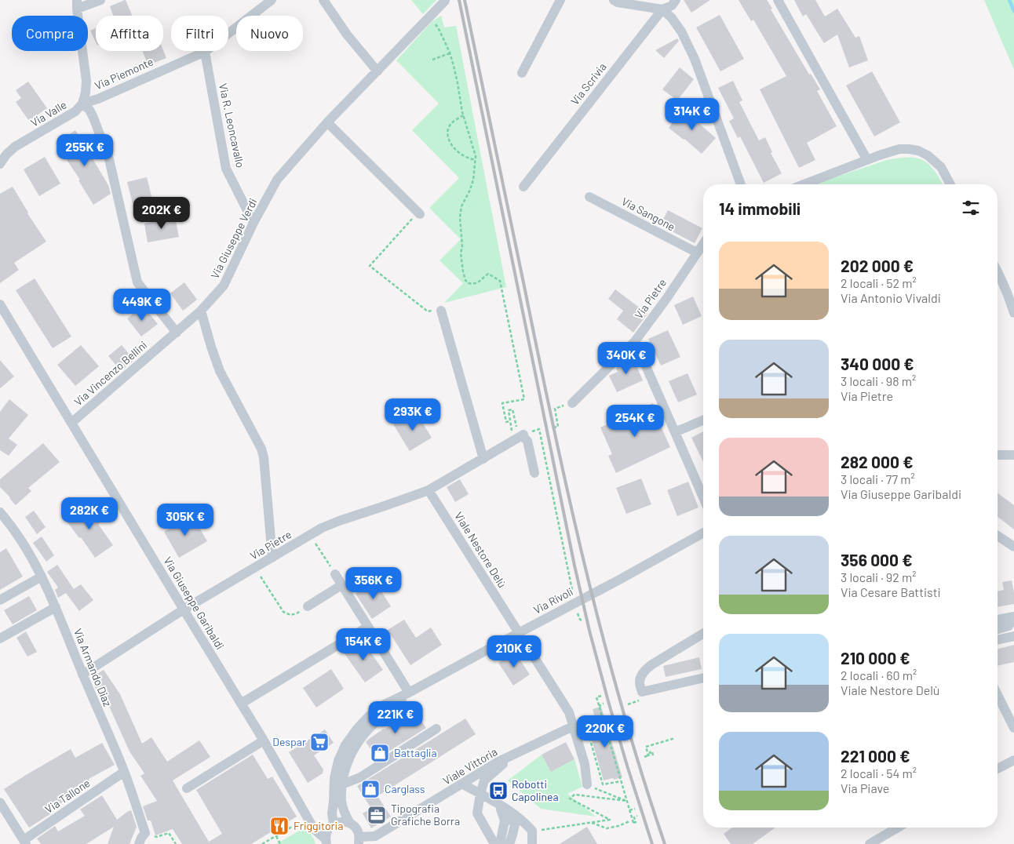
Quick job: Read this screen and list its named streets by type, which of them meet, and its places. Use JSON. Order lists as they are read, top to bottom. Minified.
{"streets":{"street":["Via Piemonte","Via Scrivia","Via Valle","Via R. Leoncavallo","Via Sangone","Via Giuseppe Verdi","Via Pietre","Via Vincenzo Bellini","Viale Nestore Delù","Via Rivoli","Via Giuseppe Garibaldi","Via Armando Diaz","Viale Vittoria","Via Tallone"]},"crossings":[["Via Piemonte","Via Valle"],["Via Piemonte","Via R. Leoncavallo"],["Via R. Leoncavallo","Via Giuseppe Verdi"],["Via Sangone","Via Pietre"],["Via Giuseppe Verdi","Via Vincenzo Bellini"],["Via Pietre","Viale Nestore Delù"],["Via Pietre","Via Giuseppe Garibaldi"],["Via Pietre","Via Armando Diaz"],["Via Vincenzo Bellini","Via Giuseppe Garibaldi"],["Viale Nestore Delù","Viale Vittoria"],["Via Rivoli","Via Giuseppe Garibaldi"],["Via Rivoli","Viale Vittoria"],["Via Armando Diaz","Via Tallone"]],"places":{"supermarket":["Despar"],"shop":["Battaglia","Carglass"],"bus stop":["Robotti Capolinea"],"office":["Tipografia Grafiche Borra"],"restaurant":["Friggitoria"]},"page":{"chip":["Compra","Affitta","Filtri","Nuovo"],"price":["314K €","255K €","202K €","449K €","340K €","293K €","254K €","282K €","305K €","356K €","154K €","210K €","221K €","220K €"],"heading":"14 immobili","list":[{"name":"202 000 €","note":"2 locali · 52 m² · Via Antonio Vivaldi"},{"name":"340 000 €","note":"3 locali · 98 m² · Via Pietre"},{"name":"282 000 €","note":"3 locali · 77 m² · Via Giuseppe Garibaldi"},{"name":"356 000 €","note":"3 locali · 92 m² · Via Cesare Battisti"},{"name":"210 000 €","note":"2 locali · 60 m² · Viale Nestore Delù"},{"name":"221 000 €","note":"2 locali · 54 m² · Via Piave"}]}}
